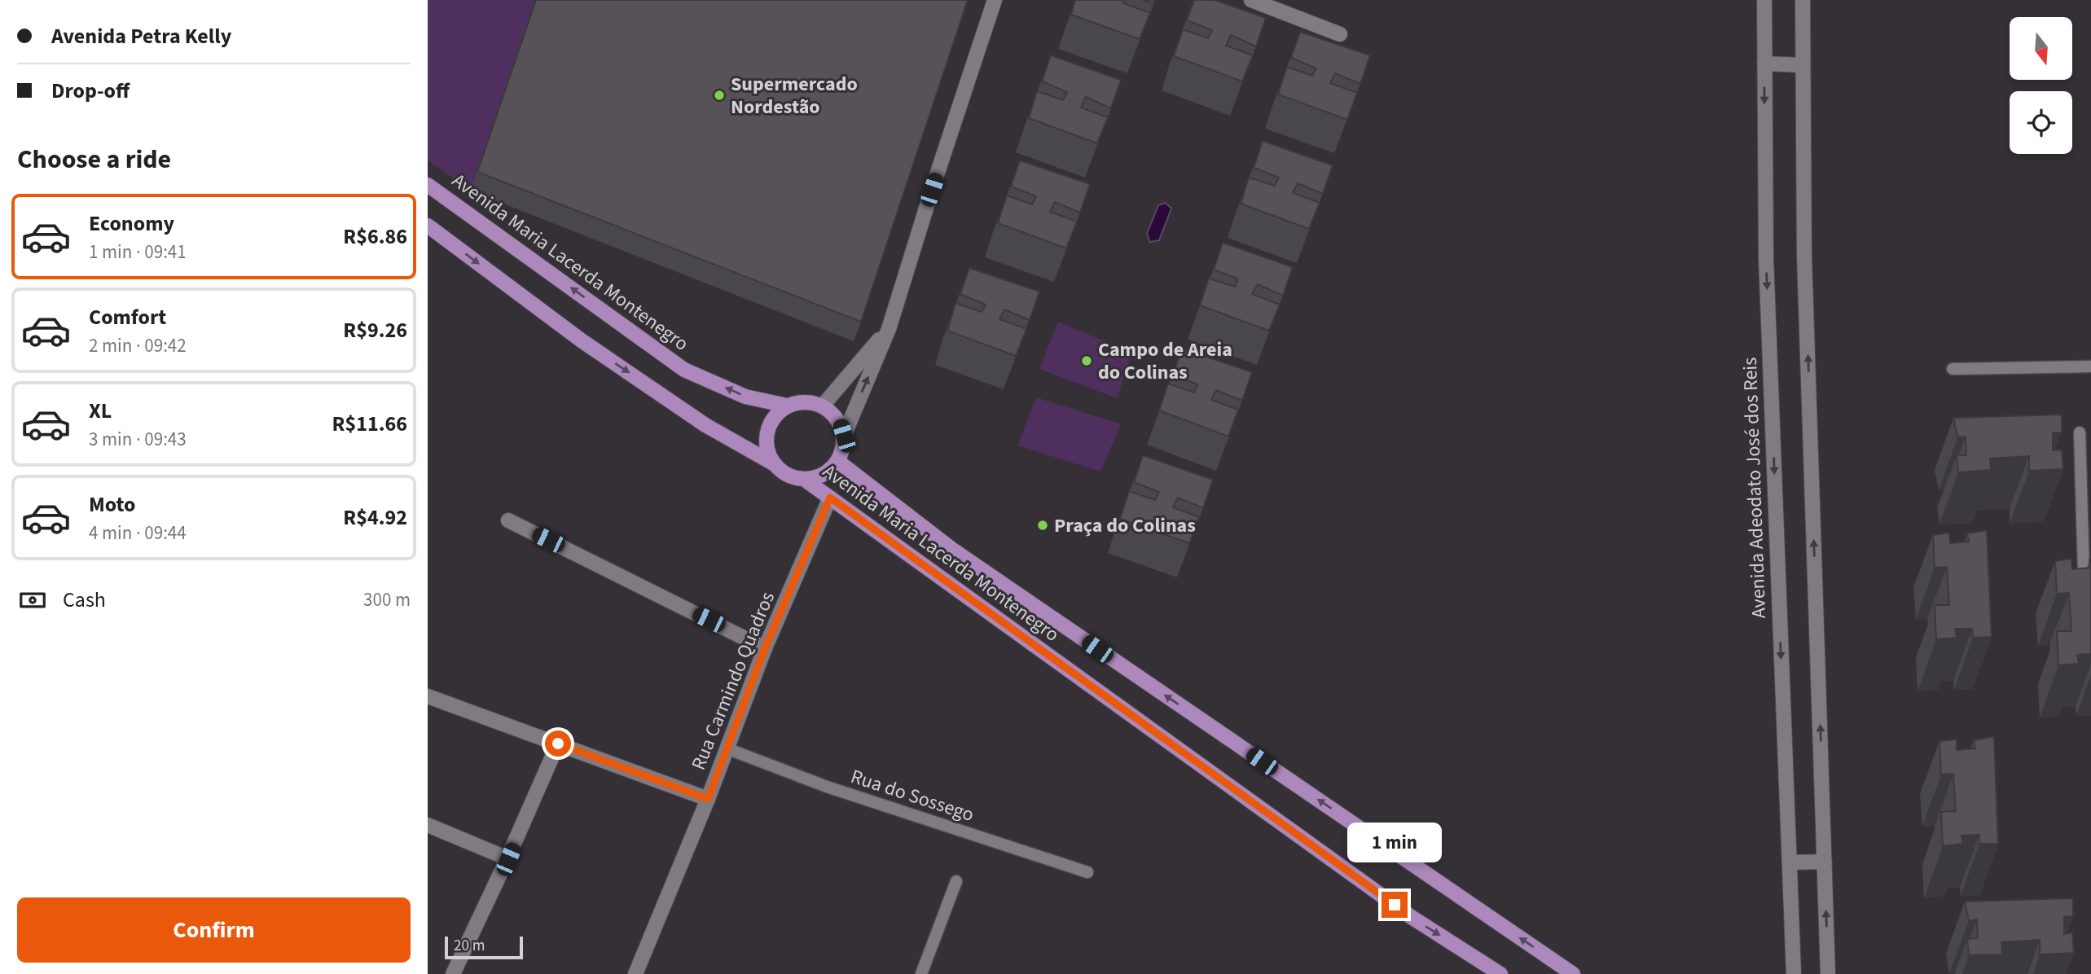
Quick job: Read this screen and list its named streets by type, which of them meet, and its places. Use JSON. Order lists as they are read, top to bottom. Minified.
{"streets":{"main road":["Avenida Maria Lacerda Montenegro"],"street":["Avenida Adeodato José dos Reis","Rua Carmindo Quadros"],"lane":["Rua do Sossego"]},"crossings":[["Avenida Maria Lacerda Montenegro","Rua Carmindo Quadros"],["Rua Carmindo Quadros","Rua do Sossego"]],"places":["Supermercado Nordestão","Campo de Areia do Colinas","Praça do Colinas"],"scale_bar":"20 m","north":"bottom","page":{"banner":["Avenida Petra Kelly","Drop-off"],"heading":"Choose a ride","list":[{"name":"Economy","note":"1 min · 09:41","value":"R$6.86"},{"name":"Comfort","note":"2 min · 09:42","value":"R$9.26"},{"name":"XL","note":"3 min · 09:43","value":"R$11.66"},{"name":"Moto","note":"4 min · 09:44","value":"R$4.92"}],"pay":["Cash","300 m"],"bubble":"1 min","buttons":"Confirm","scale":"20 m"}}
